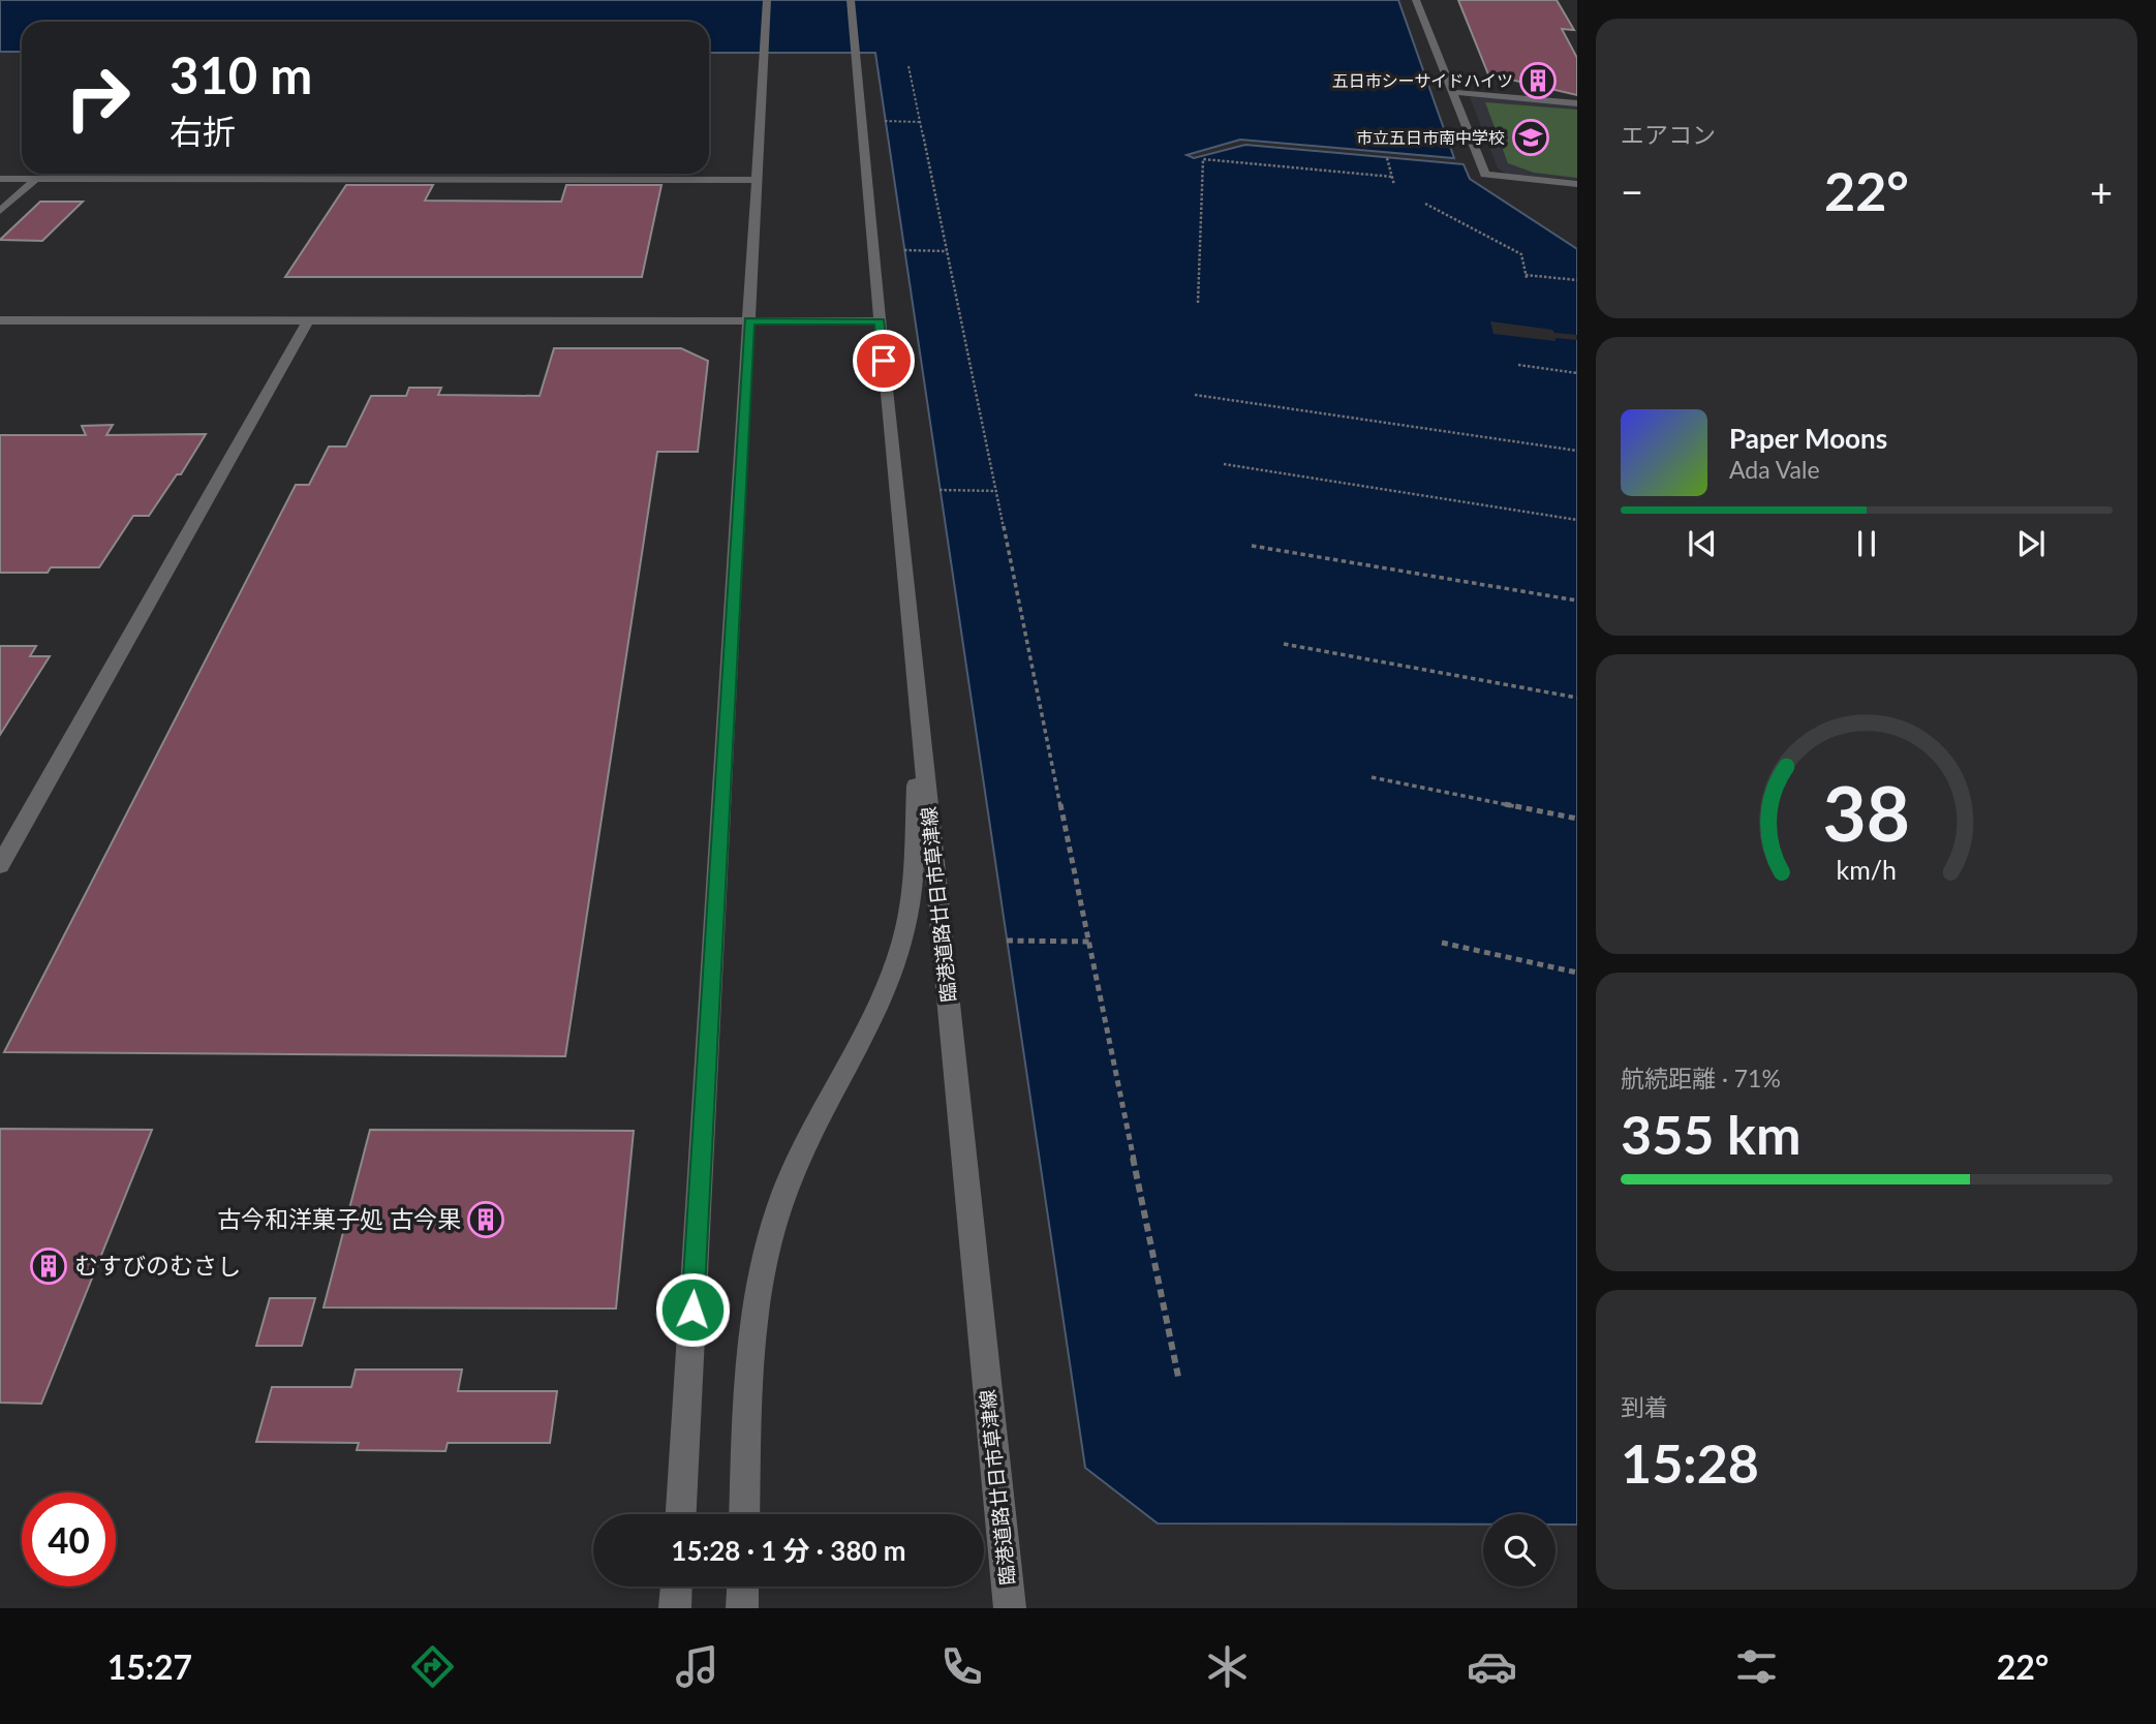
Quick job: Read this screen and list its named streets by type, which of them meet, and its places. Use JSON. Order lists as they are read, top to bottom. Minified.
{"streets":{"street":["臨港道路廿日市草津線"]},"places":{"building":["五日市シーサイドハイツ","古今和洋菓子処 古今果","むすびのむさし"],"school or university":["市立五日市南中学校"]},"page":{"tile":["エアコン",["航続距離 · 71%","355 km"],["到着","15:28"]],"turn":["310 m","右折"],"heat":["−","22°","+"],"song":["Paper Moons","Ada Vale"],"limit":"40","trip":"15:28 · 1 分 · 380 m","tabs":["15:27","22°"],"gauge":["38","km/h"]}}
